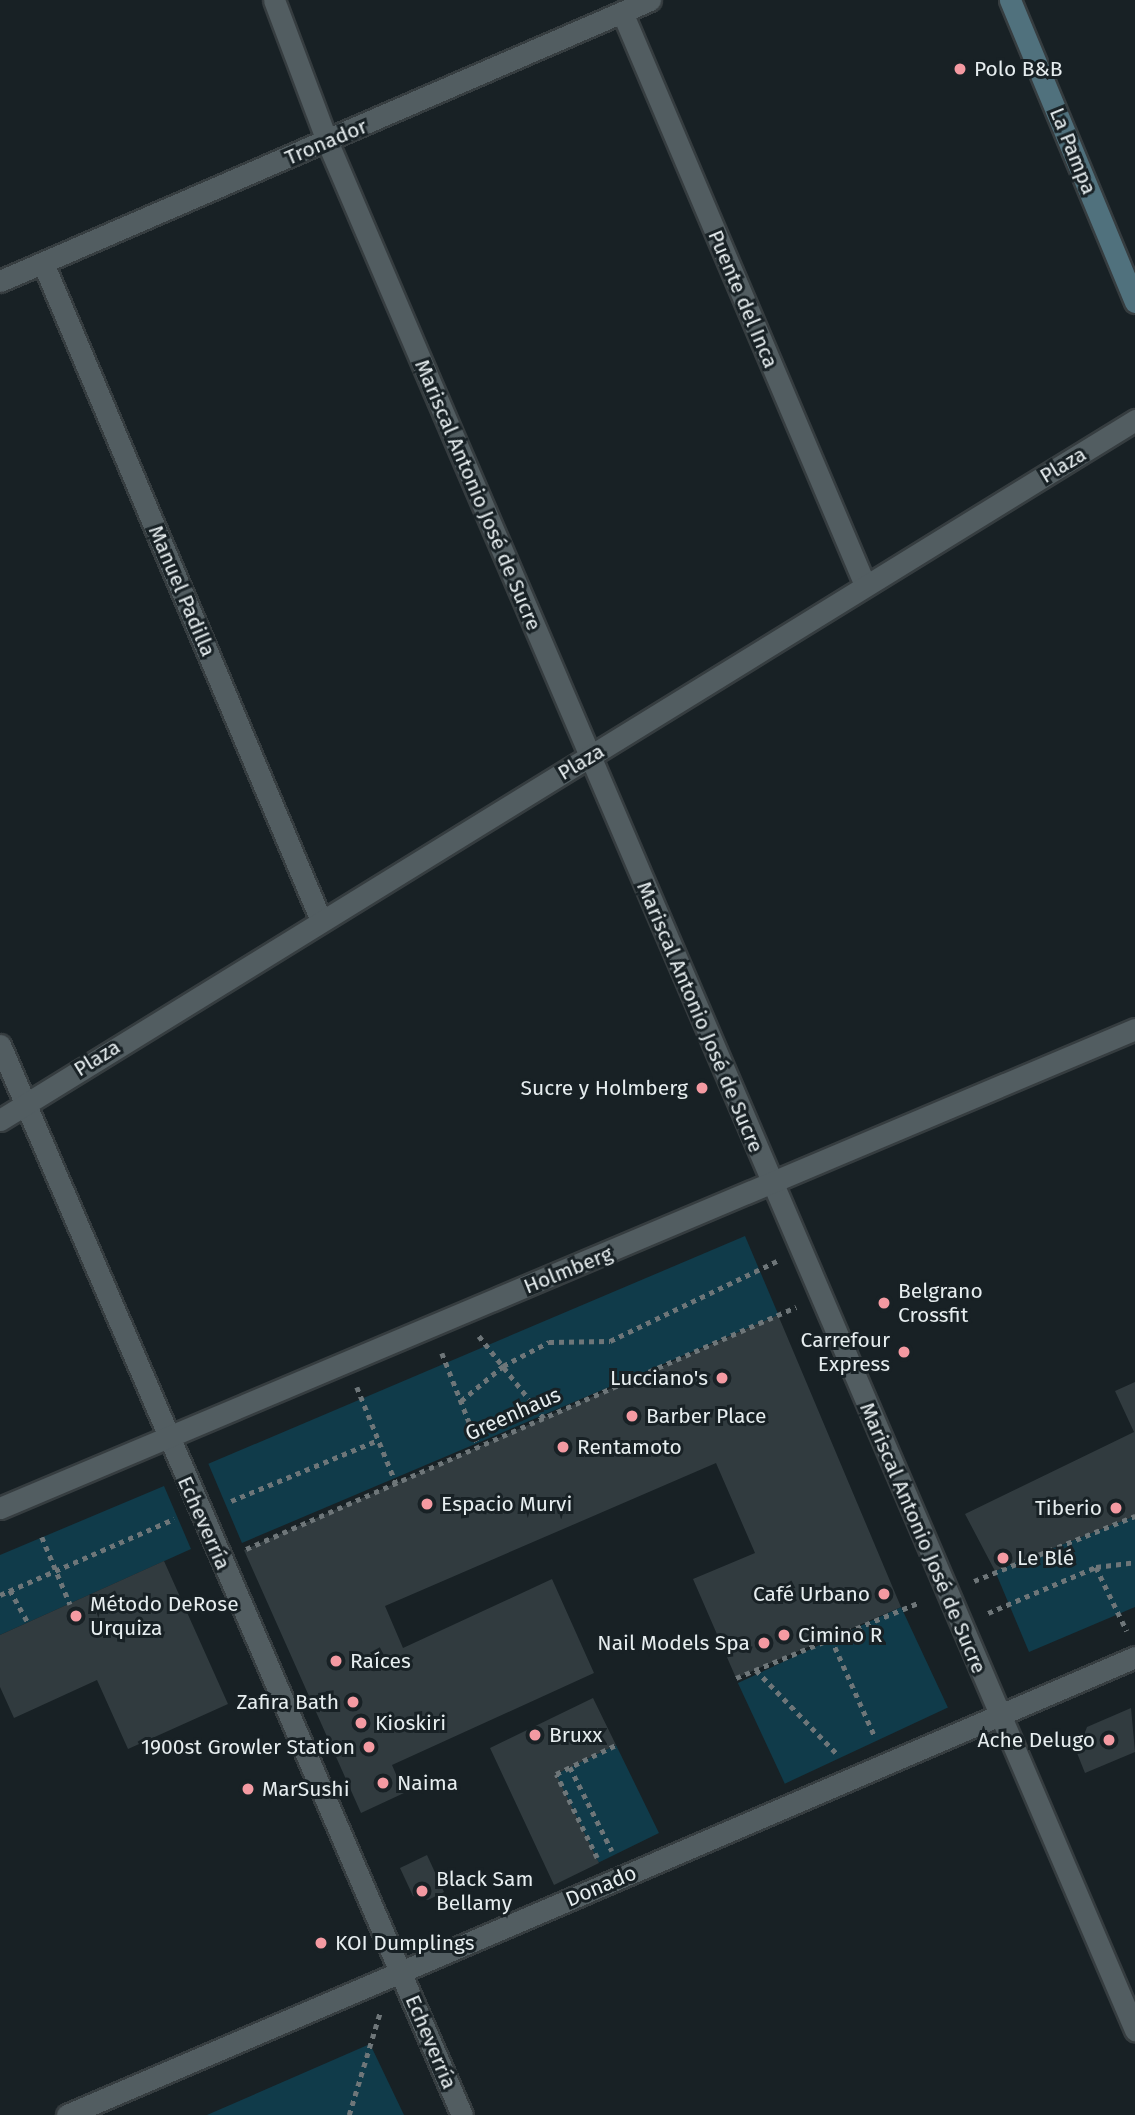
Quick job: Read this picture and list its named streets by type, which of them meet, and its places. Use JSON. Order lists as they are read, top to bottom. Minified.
{"streets":{"street":["Tronador","La Pampa","Puente del Inca","Plaza","Mariscal Antonio José de Sucre","Manuel Padilla","Holmberg","Echeverría","Donado"],"path":["Greenhaus"]},"crossings":[["Tronador","Puente del Inca"],["Tronador","Mariscal Antonio José de Sucre"],["Tronador","Manuel Padilla"],["Puente del Inca","Plaza"],["Plaza","Mariscal Antonio José de Sucre"],["Plaza","Manuel Padilla"],["Plaza","Echeverría"],["Mariscal Antonio José de Sucre","Holmberg"],["Mariscal Antonio José de Sucre","Greenhaus"],["Mariscal Antonio José de Sucre","Donado"],["Holmberg","Echeverría"],["Greenhaus","Echeverría"],["Echeverría","Donado"]],"places":["Polo B&B","Sucre y Holmberg","Belgrano Crossfit","Carrefour Express","Lucciano's","Barber Place","Rentamoto","Espacio Murvi","Tiberio","Le Blé","Café Urbano","Método DeRose Urquiza","Cimino R","Nail Models Spa","Raíces","Zafira Bath","Kioskiri","Bruxx","Ache Delugo","1900st Growler Station","Naima","MarSushi","Black Sam Bellamy","KOI Dumplings"]}
